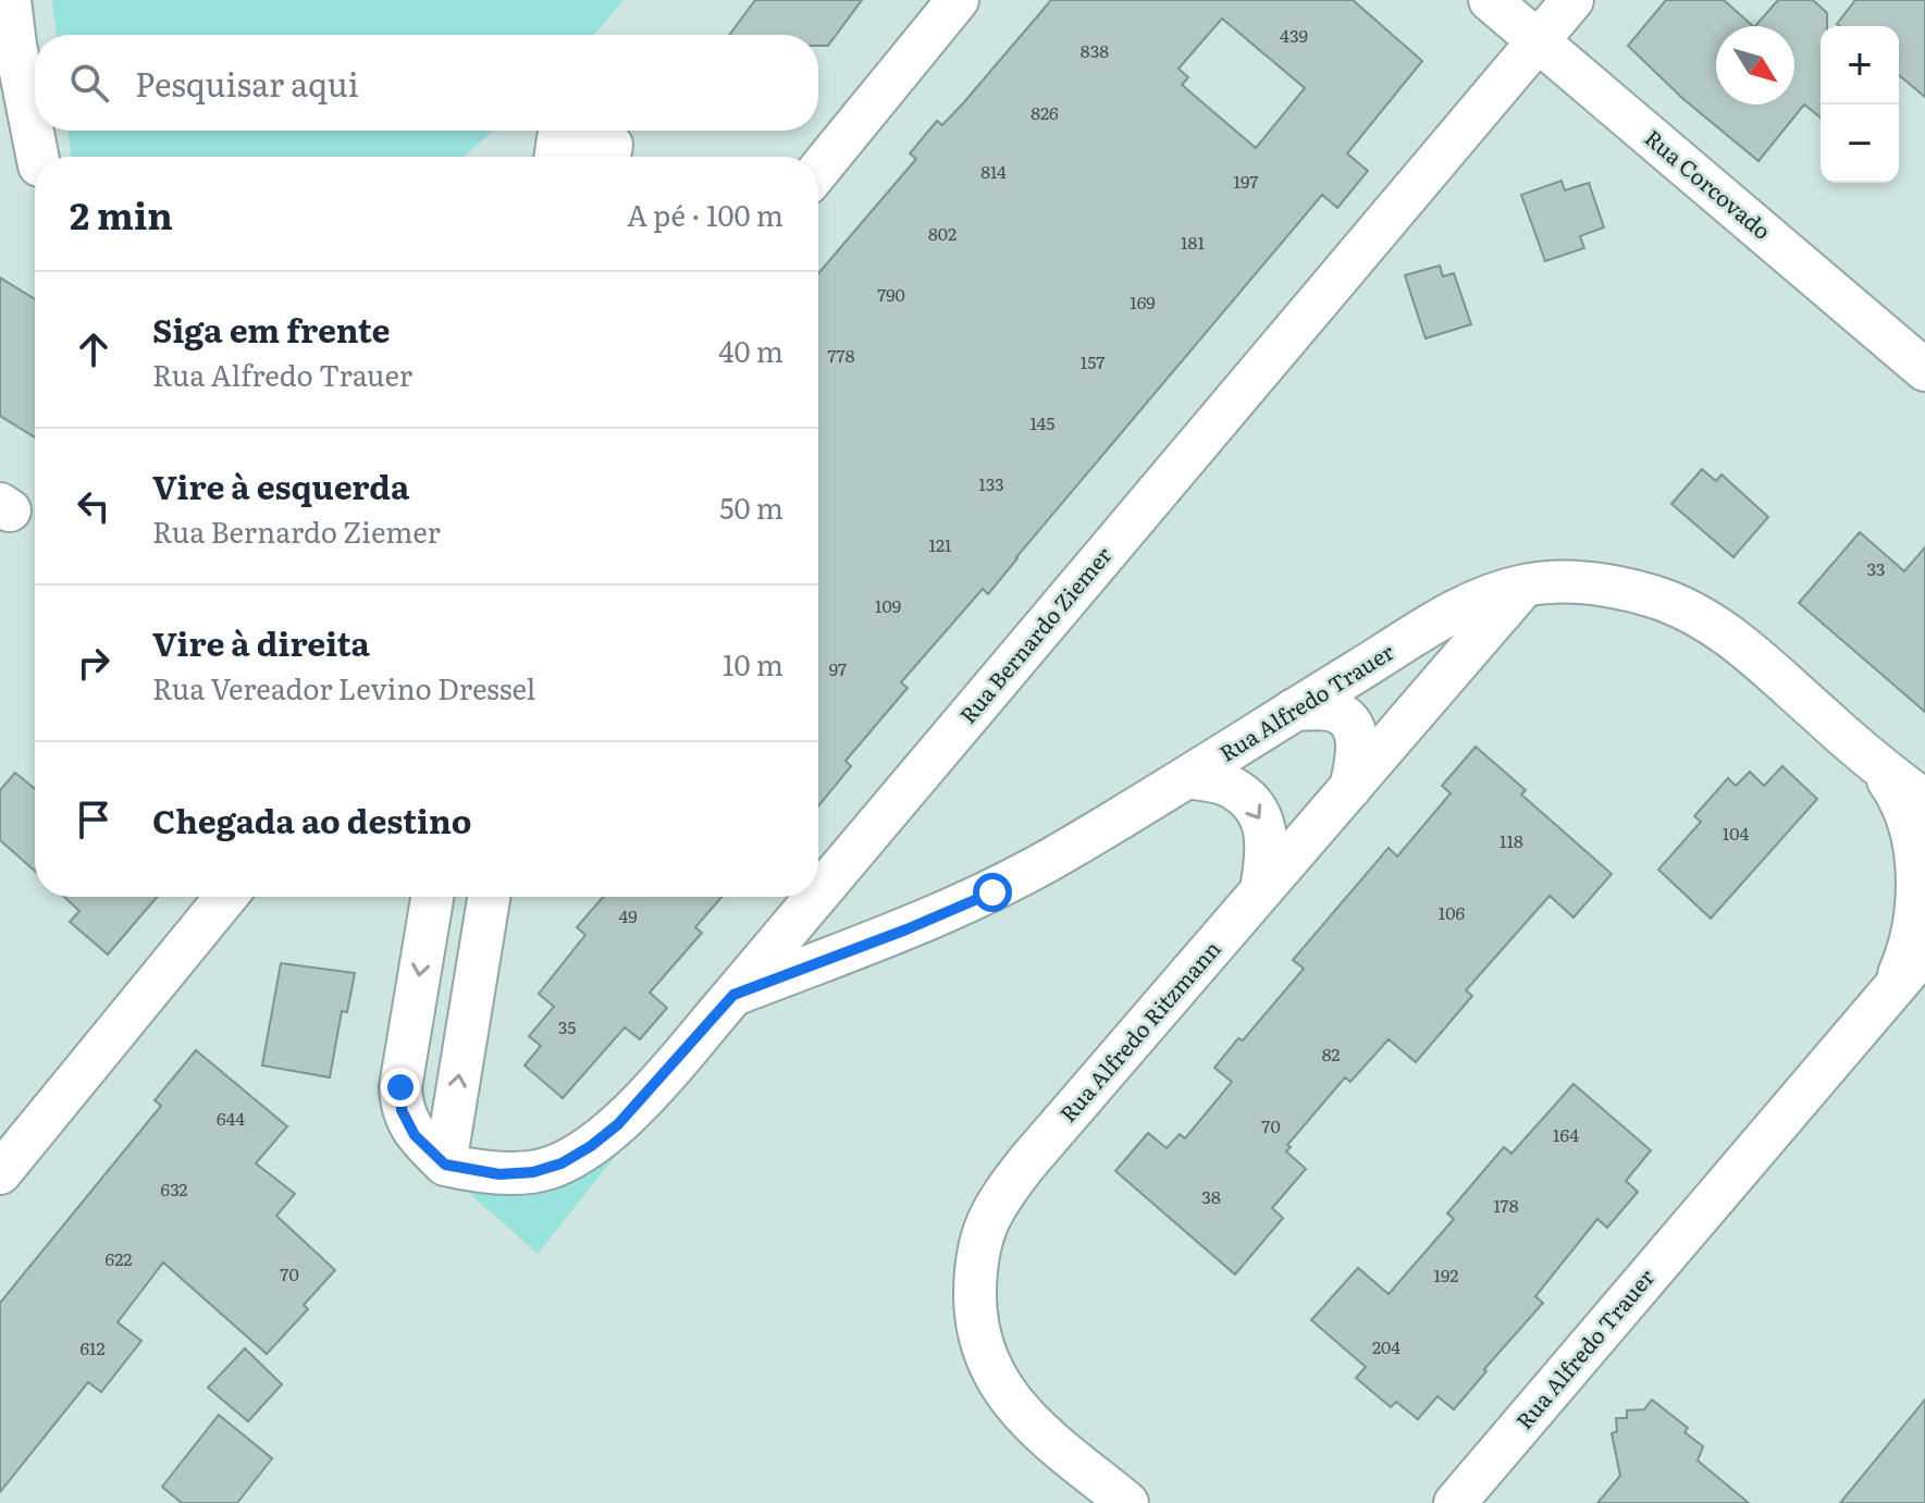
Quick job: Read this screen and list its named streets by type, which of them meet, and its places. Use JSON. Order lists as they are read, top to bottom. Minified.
{"streets":{"street":["Rua Corcovado","Rua Bernardo Ziemer","Rua Alfredo Trauer","Rua Alfredo Ritzmann"]},"crossings":[["Rua Corcovado","Rua Bernardo Ziemer"],["Rua Bernardo Ziemer","Rua Alfredo Trauer"],["Rua Alfredo Trauer","Rua Alfredo Ritzmann"]],"house_numbers":["439","838","826","814","197","802","181","790","169","778","157","145","133","121","33","109","97","104","118","106","49","35","82","644","70","164","632","38","178","622","70","192","204","612"],"north":"bottom right","page":{"map_buttons":["+","−"],"search":"Pesquisar aqui","heading":["2 min","A pé · 100 m"],"list":[["Siga em frente","Rua Alfredo Trauer","40 m"],["Vire à esquerda","Rua Bernardo Ziemer","50 m"],["Vire à direita","Rua Vereador Levino Dressel","10 m"],"Chegada ao destino"]}}
